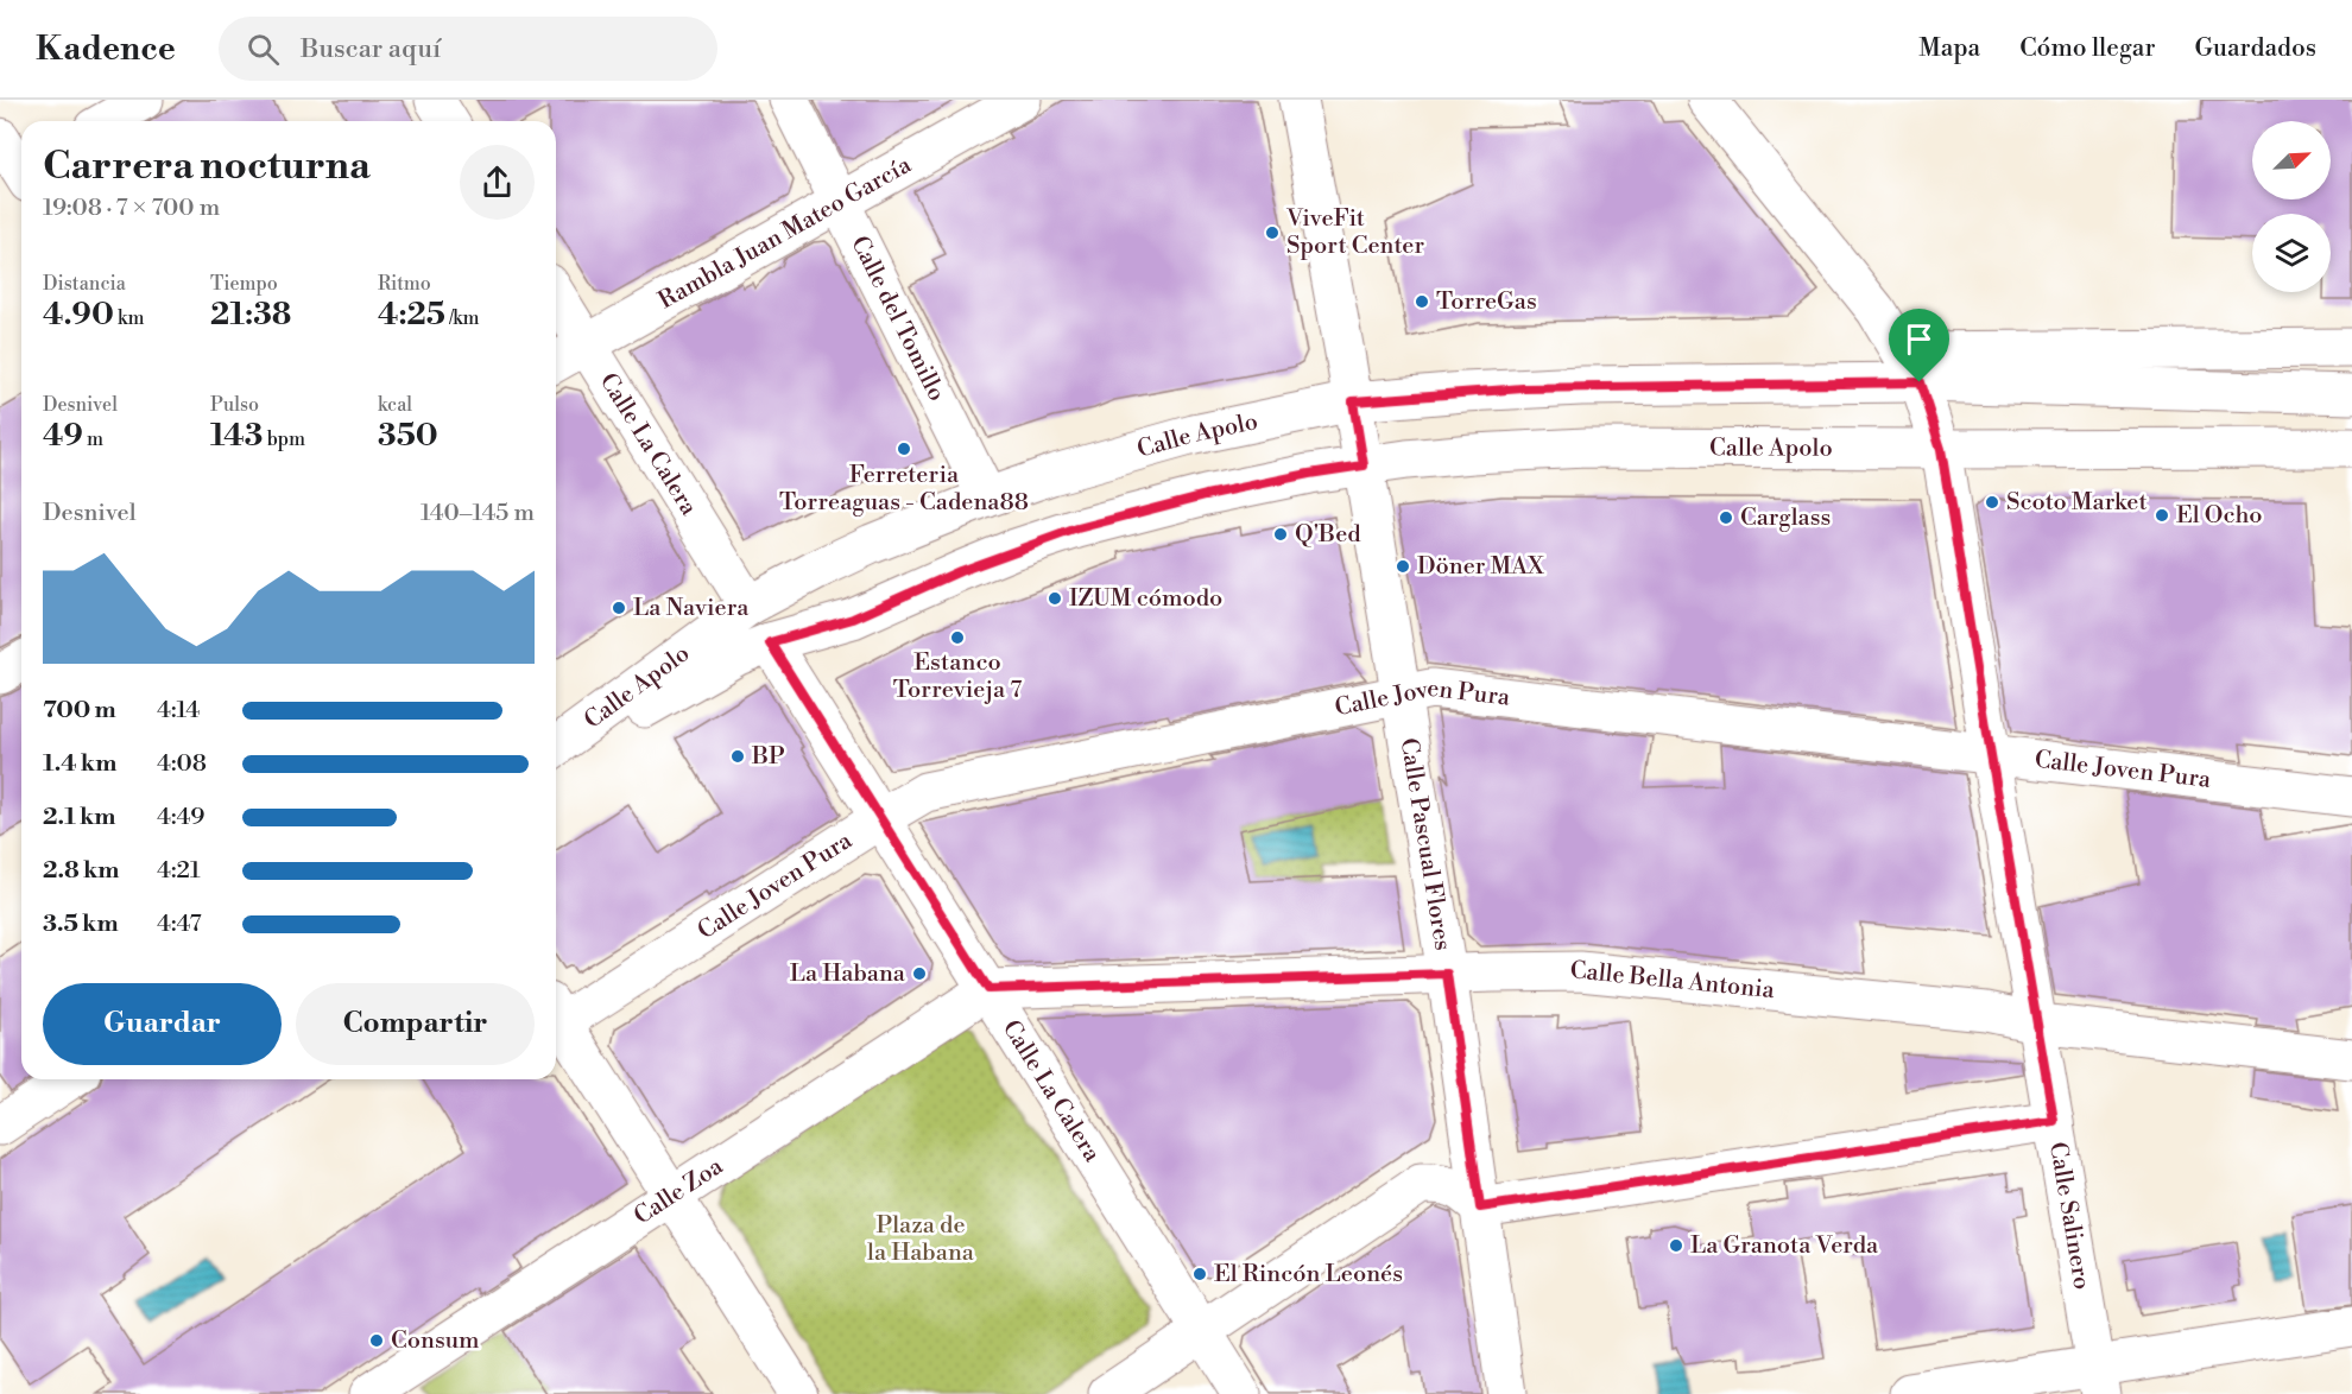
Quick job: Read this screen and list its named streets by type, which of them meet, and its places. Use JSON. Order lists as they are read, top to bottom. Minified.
{"streets":{"street":["Rambla Juan Mateo García","Calle del Tomillo","Calle Apolo","Calle La Calera","Calle Joven Pura","Calle Pascual Flores","Calle Bella Antonia","Calle Zoa","Calle Salinero"]},"crossings":[["Rambla Juan Mateo García","Calle del Tomillo"],["Rambla Juan Mateo García","Calle La Calera"],["Calle del Tomillo","Calle Apolo"],["Calle Apolo","Calle La Calera"],["Calle Apolo","Calle Pascual Flores"],["Calle Apolo","Calle Salinero"],["Calle La Calera","Calle Joven Pura"],["Calle La Calera","Calle Bella Antonia"],["Calle La Calera","Calle Zoa"],["Calle Joven Pura","Calle Pascual Flores"],["Calle Joven Pura","Calle Salinero"],["Calle Pascual Flores","Calle Bella Antonia"],["Calle Bella Antonia","Calle Zoa"],["Calle Bella Antonia","Calle Salinero"]],"parks":["Plaza de la Habana"],"places":["ViveFit Sport Center","TorreGas","Ferreteria Torreaguas - Cadena88","Scoto Market","El Ocho","Carglass","Q'Bed","Döner MAX","IZUM cómodo","La Naviera","Estanco Torrevieja 7","BP","La Habana","La Granota Verda","El Rincón Leonés","Consum"],"north":"top right","page":{"header":"Kadence","search":"Buscar aquí","nav":["Mapa","Cómo llegar","Guardados"],"heading":["Carrera nocturna","19:08 · 7 × 700 m"],"stats":[["Distancia","4.90 km"],["Tiempo","21:38"],["Ritmo","4:25 /km"],["Desnivel","49 m"],["Pulso","143 bpm"],["kcal","350"]],"chart":["Desnivel","140–145 m"],"list":[{"name":"700 m","note":"4:14"},{"name":"1.4 km","note":"4:08"},{"name":"2.1 km","note":"4:49"},{"name":"2.8 km","note":"4:21"},{"name":"3.5 km","note":"4:47"}],"buttons":["Guardar","Compartir"]}}
